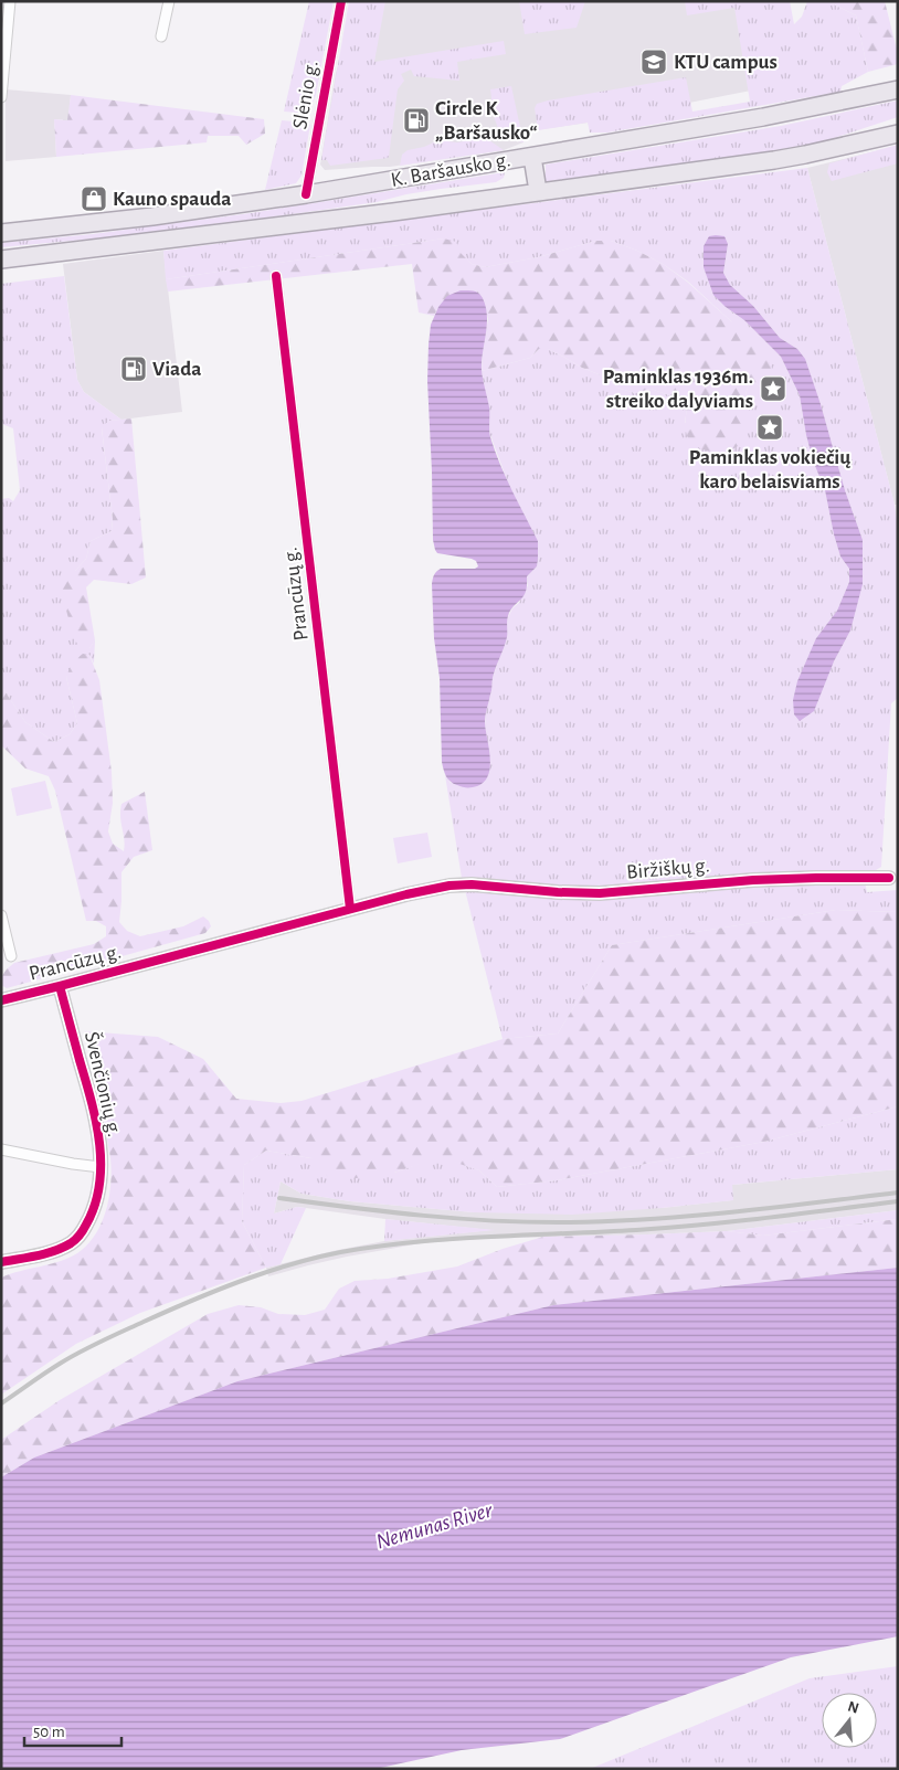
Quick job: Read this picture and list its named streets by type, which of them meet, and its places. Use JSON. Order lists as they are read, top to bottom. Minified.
{"streets":{"main road":["K. Baršausko g."],"street":["Slėnio g.","Prancūzų g.","Biržiškų g.","Švenčionių g."]},"crossings":[["Slėnio g.","K. Baršausko g."],["Prancūzų g.","Biržiškų g."],["Prancūzų g.","Švenčionių g."]],"water":["Nemunas River"],"places":{"school or university":["KTU campus"],"fuel station":["Circle K „Baršausko“","Viada"],"shop":["Kauno spauda"],"place":["Paminklas 1936m. streiko dalyviams","Paminklas vokiečių karo belaisviams"]},"scale_bar":"50 m","north":"top"}
